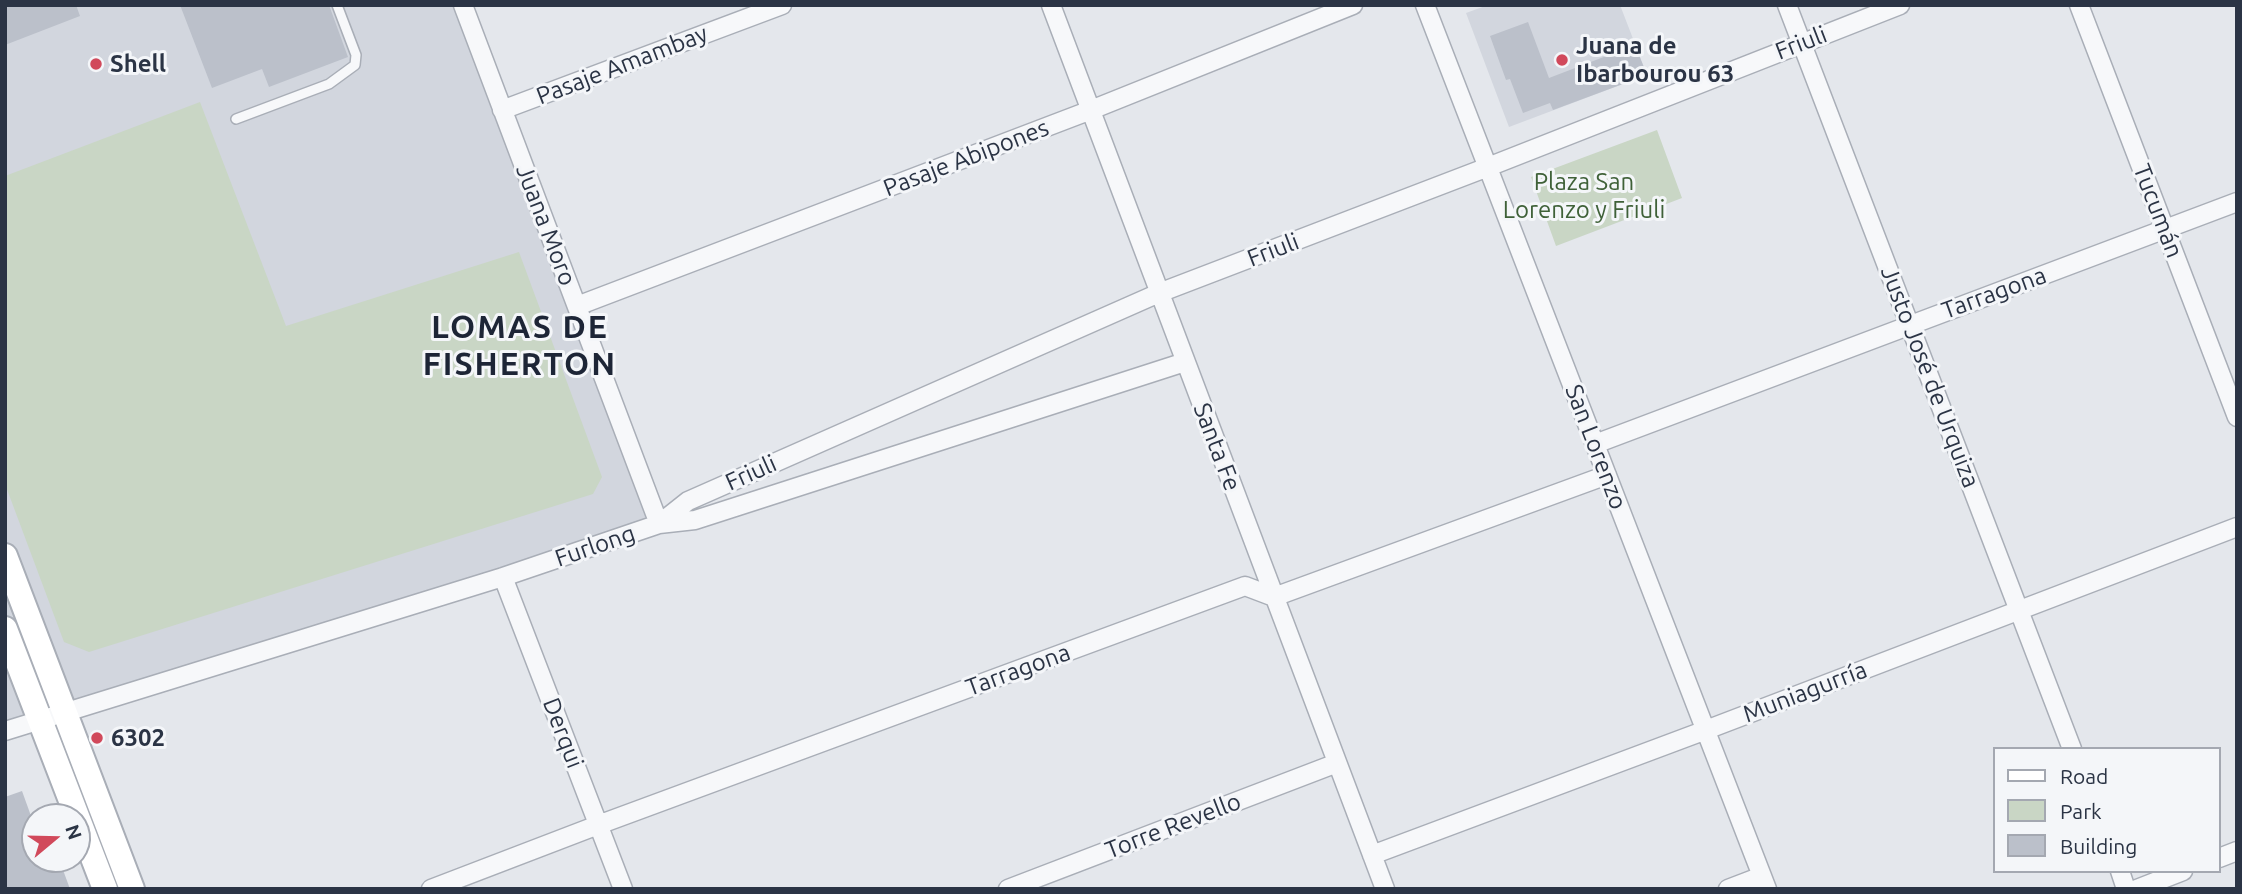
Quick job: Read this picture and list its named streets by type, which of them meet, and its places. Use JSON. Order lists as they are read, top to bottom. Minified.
{"streets":{"street":["Friuli","Pasaje Amambay","Pasaje Abipones","Tucumán","Juana Moro","Tarragona","Justo José de Urquiza","Santa Fe","San Lorenzo","Furlong","Muniagurría","Derqui","Torre Revello"]},"crossings":[["Friuli","Juana Moro"],["Friuli","Justo José de Urquiza"],["Friuli","Santa Fe"],["Friuli","San Lorenzo"],["Friuli","Furlong"],["Pasaje Amambay","Juana Moro"],["Pasaje Abipones","Juana Moro"],["Pasaje Abipones","Santa Fe"],["Tucumán","Tarragona"],["Juana Moro","Furlong"],["Tarragona","Justo José de Urquiza"],["Tarragona","Santa Fe"],["Tarragona","San Lorenzo"],["Tarragona","Derqui"],["Justo José de Urquiza","Muniagurría"],["Santa Fe","Furlong"],["Santa Fe","Muniagurría"],["Santa Fe","Torre Revello"],["San Lorenzo","Muniagurría"],["Furlong","Derqui"]],"districts":["LOMAS DE FISHERTON"],"parks":["Plaza San Lorenzo y Friuli"],"places":["Juana de Ibarbourou 63","Shell","6302"],"legend":["Road","Park","Building"],"north":"right"}
